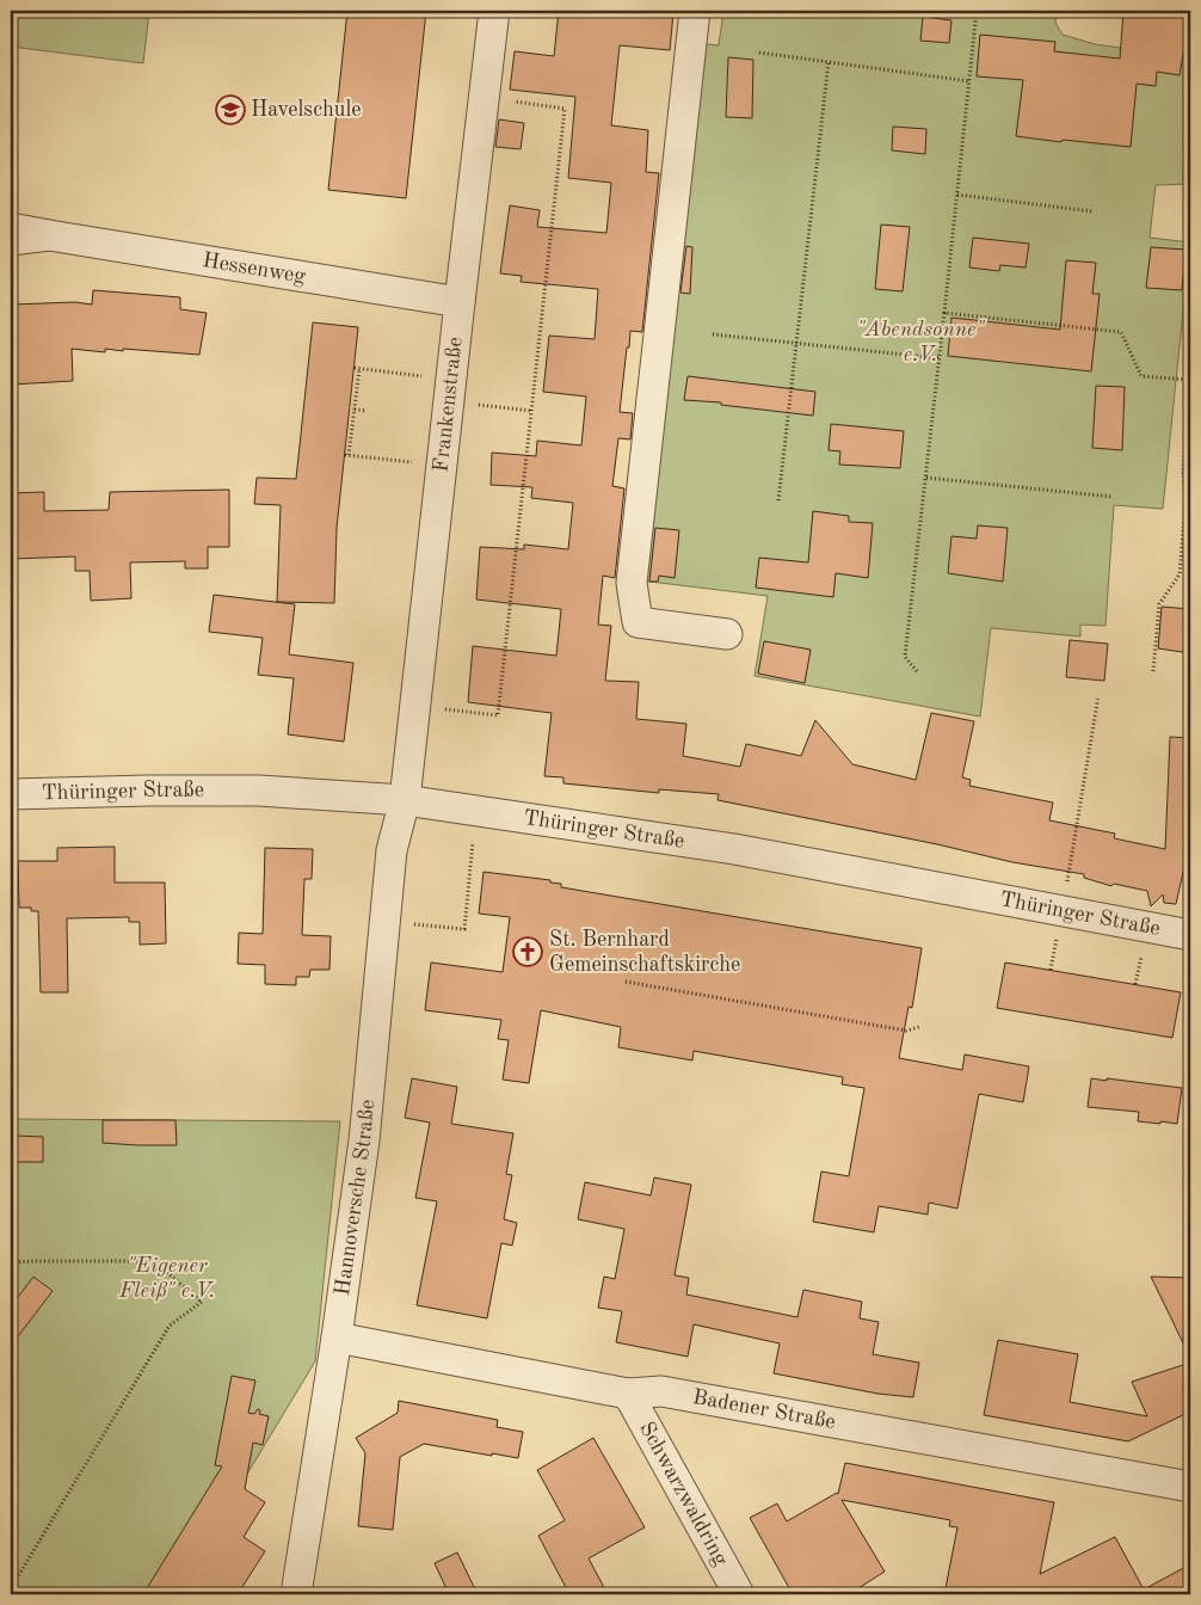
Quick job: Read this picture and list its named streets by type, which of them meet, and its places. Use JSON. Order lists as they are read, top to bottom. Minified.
{"streets":{"street":["Hessenweg","Frankenstraße","Thüringer Straße","Hannoversche Straße","Badener Straße","Schwarzwaldring"]},"crossings":[["Hessenweg","Frankenstraße"],["Frankenstraße","Thüringer Straße"],["Frankenstraße","Hannoversche Straße"],["Thüringer Straße","Hannoversche Straße"],["Hannoversche Straße","Badener Straße"],["Badener Straße","Schwarzwaldring"]],"parks":["\"Abendsonne\" e.V.","\"Eigener Fleiß\" e.V."],"places":{"school or university":["Havelschule"],"church":["St. Bernhard Gemeinschaftskirche"]}}
